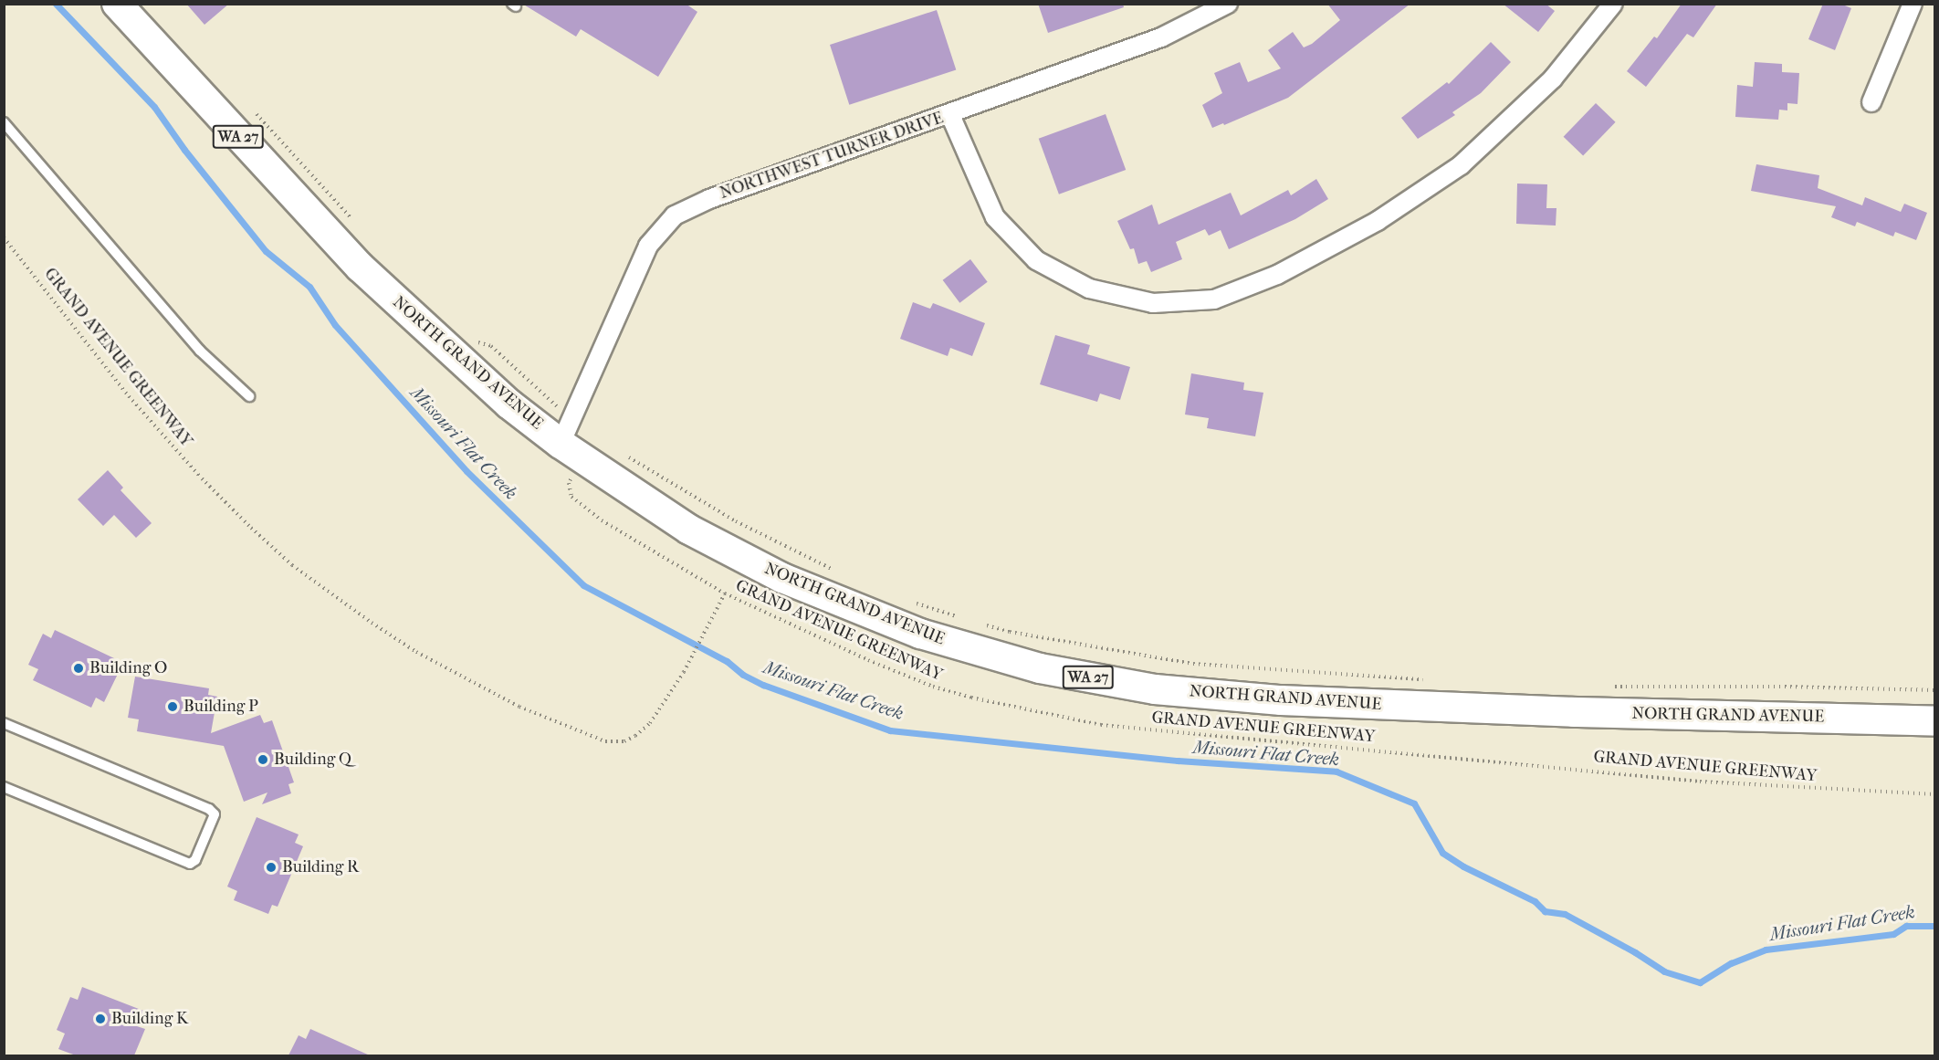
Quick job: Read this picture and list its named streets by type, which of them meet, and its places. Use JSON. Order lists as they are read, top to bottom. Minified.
{"streets":{"main road":["WA 27","NORTH GRAND AVENUE"],"street":["NORTHWEST TURNER DRIVE"],"path":["GRAND AVENUE GREENWAY"]},"crossings":[["NORTHWEST TURNER DRIVE","NORTH GRAND AVENUE"]],"water":["Missouri Flat Creek"],"places":["Building O","Building P","Building Q","Building R","Building K"]}
